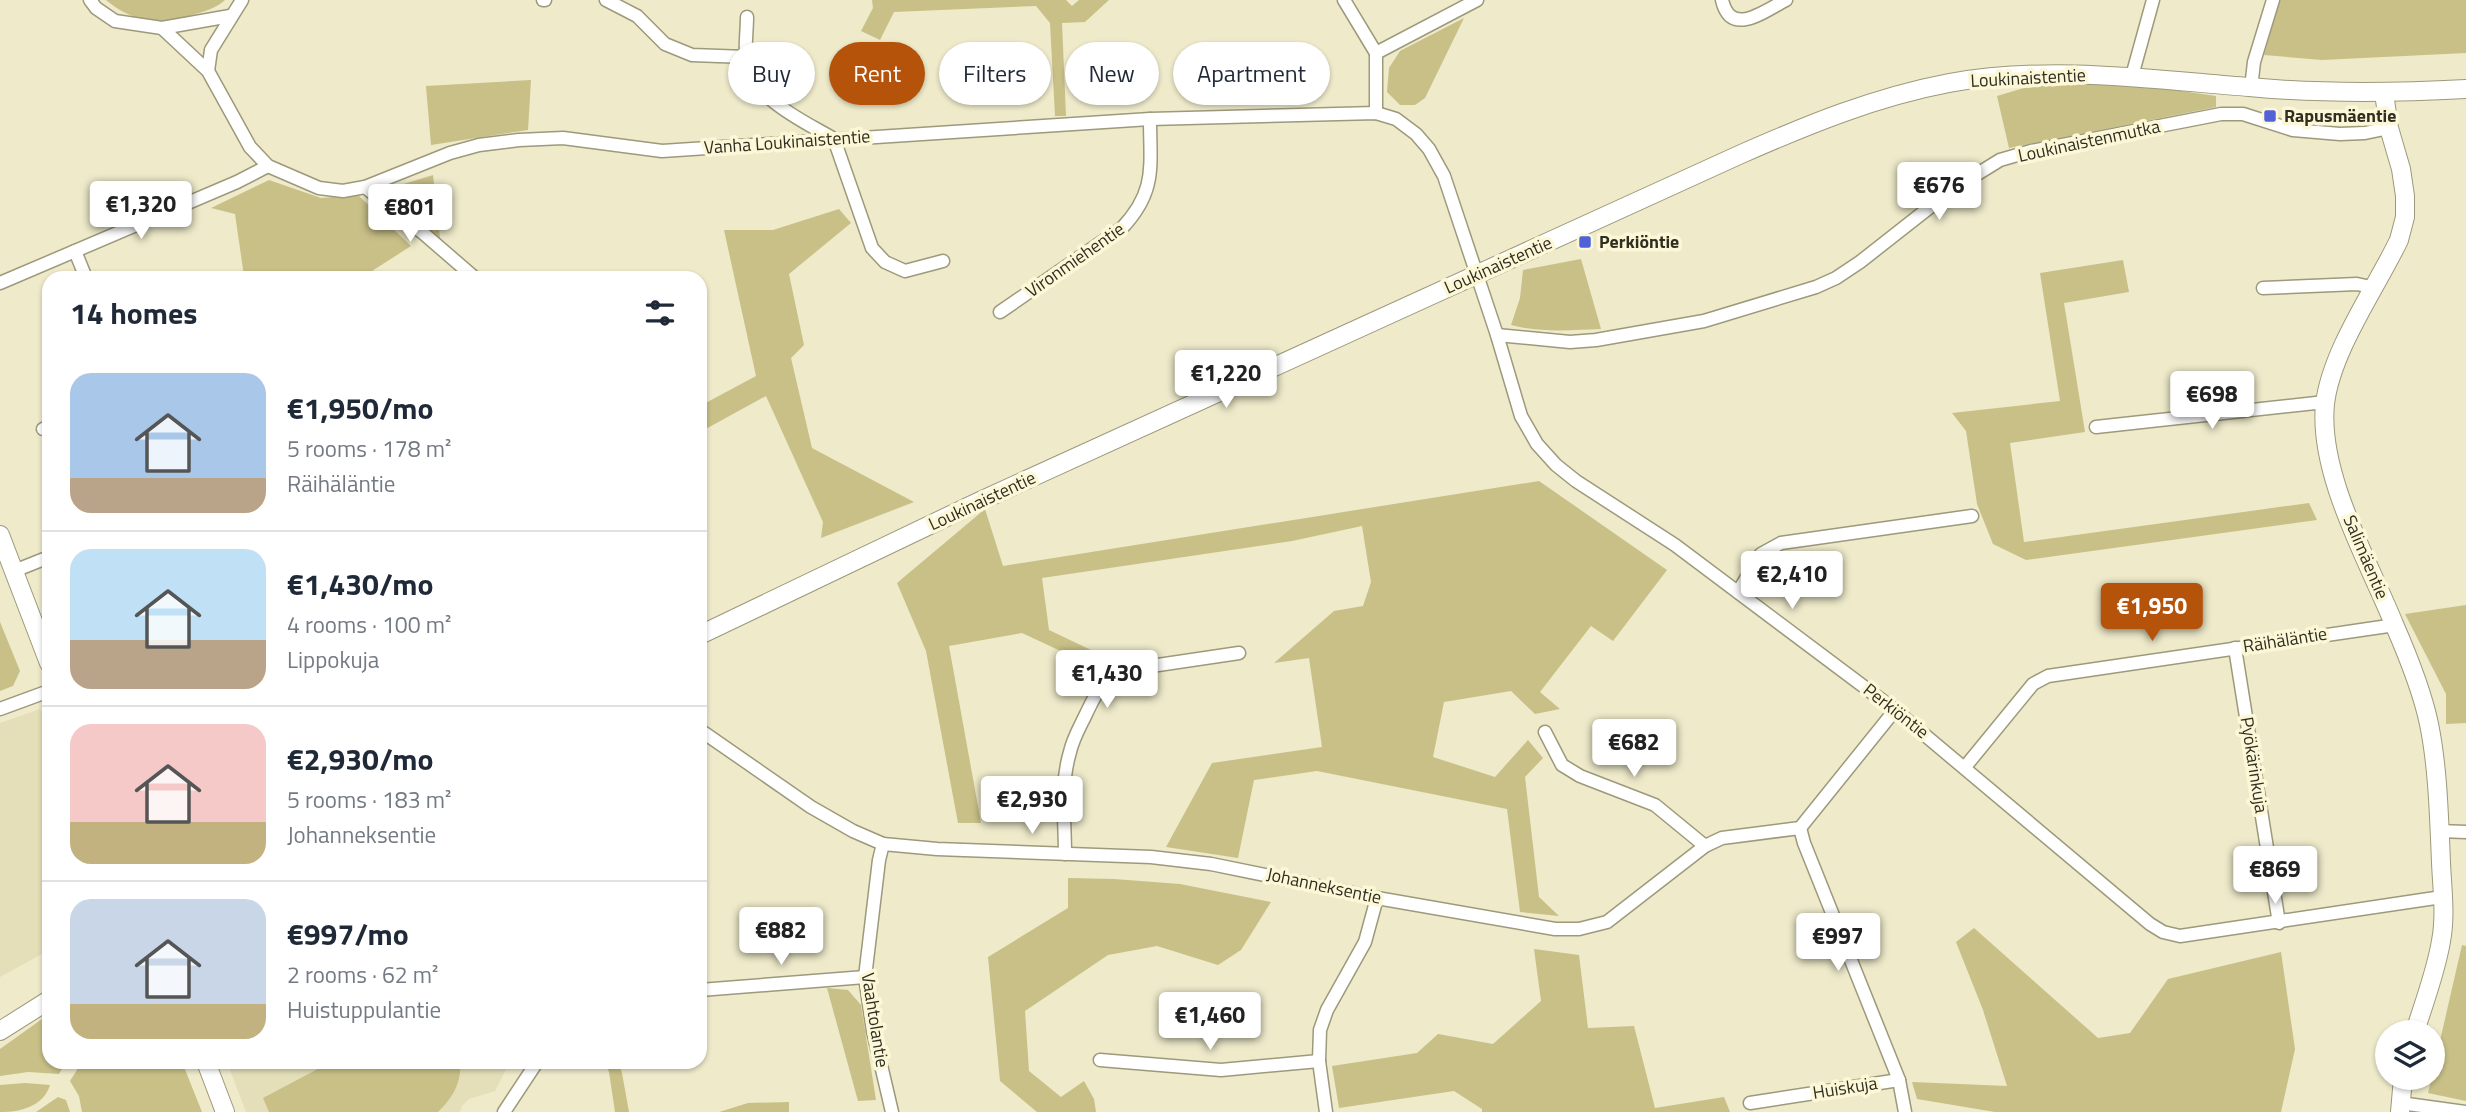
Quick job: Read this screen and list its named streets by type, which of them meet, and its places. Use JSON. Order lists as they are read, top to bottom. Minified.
{"streets":{"street":["Loukinaistentie","Loukinaistenmutka","Vanha Loukinaistentie","Vironmiehentie","Salimäentie","Räihäläntie","Perkiöntie","Pyökärinkuja","Johanneksentie","Vaahtolantie","Huiskuja"]},"crossings":[["Loukinaistentie","Vanha Loukinaistentie"],["Loukinaistentie","Salimäentie"],["Loukinaistentie","Perkiöntie"],["Loukinaistenmutka","Salimäentie"],["Loukinaistenmutka","Perkiöntie"],["Vanha Loukinaistentie","Vironmiehentie"],["Vanha Loukinaistentie","Perkiöntie"],["Salimäentie","Räihäläntie"],["Salimäentie","Perkiöntie"],["Räihäläntie","Perkiöntie"],["Räihäläntie","Pyökärinkuja"],["Perkiöntie","Pyökärinkuja"],["Johanneksentie","Vaahtolantie"]],"places":{"transit":["Rapusmäentie","Perkiöntie"]},"page":{"chip":["Buy","Rent","Filters","New","Apartment"],"price":["€676","€1,320","€801","€1,220","€698","€2,410","€1,950","€1,430","€682","€2,930","€869","€882","€997","€1,460"],"heading":"14 homes","list":[{"name":"€1,950/mo","note":"5 rooms · 178 m² · Räihäläntie"},{"name":"€1,430/mo","note":"4 rooms · 100 m² · Lippokuja"},{"name":"€2,930/mo","note":"5 rooms · 183 m² · Johanneksentie"},{"name":"€997/mo","note":"2 rooms · 62 m² · Huistuppulantie"}]}}
